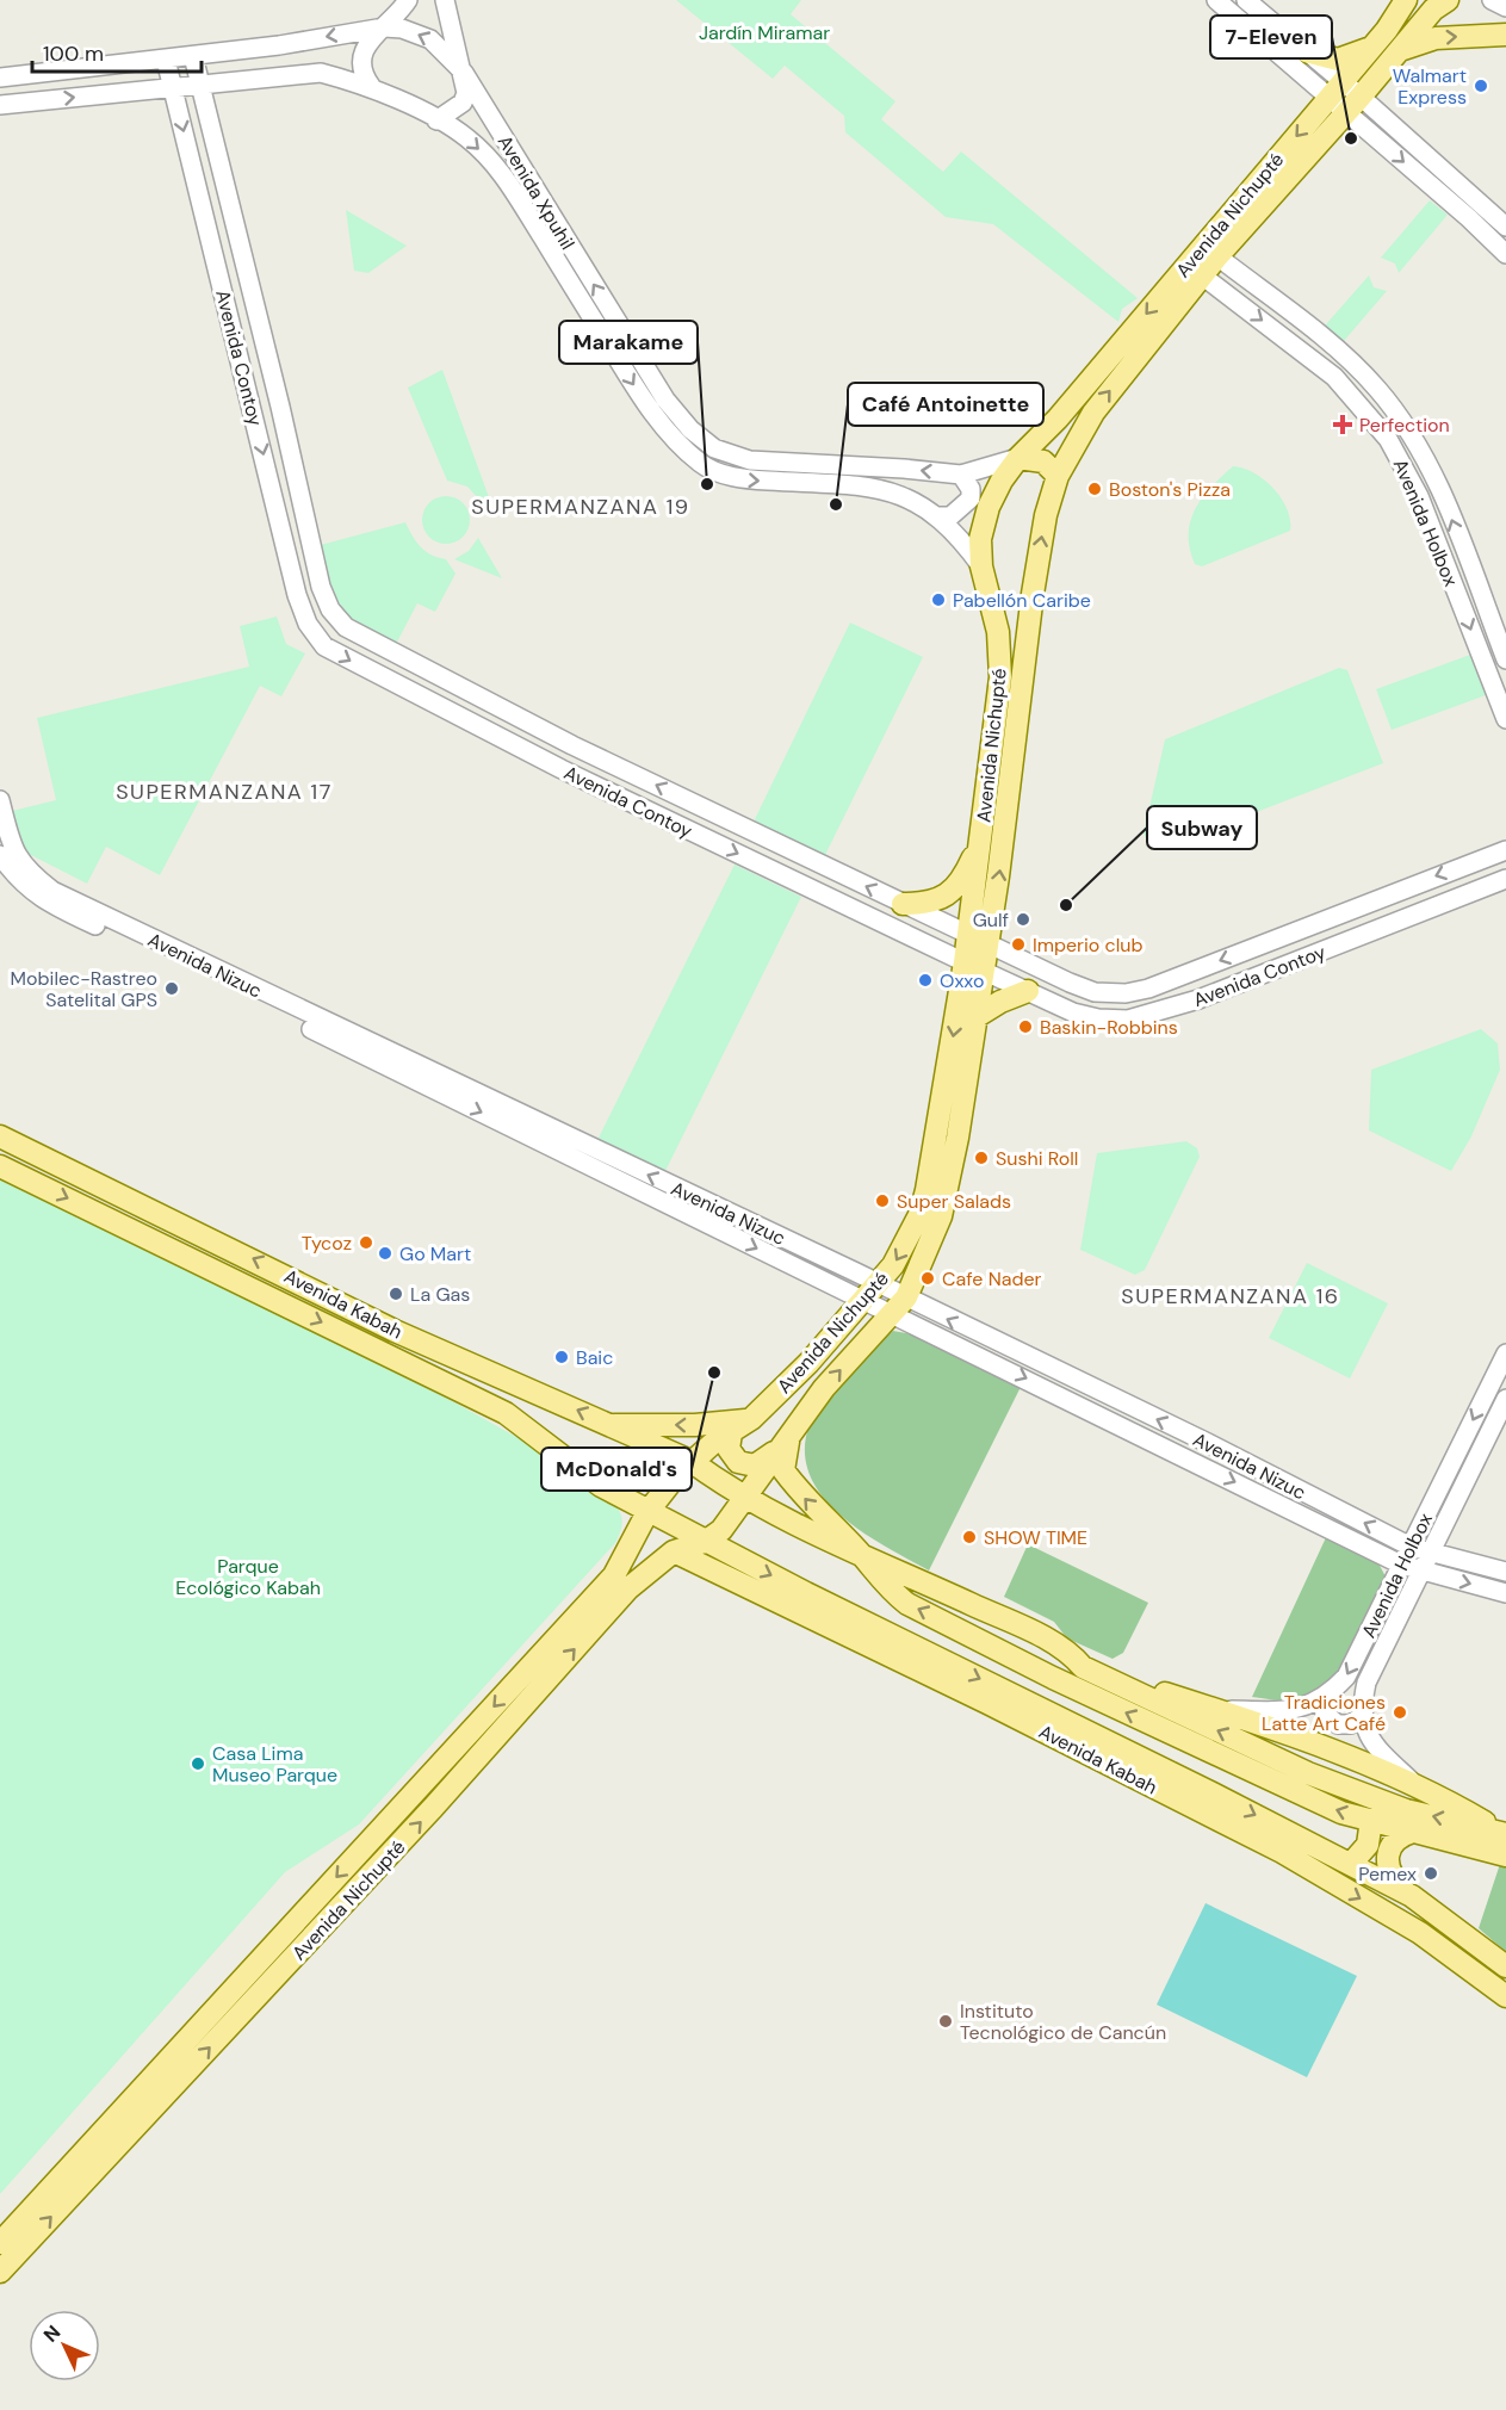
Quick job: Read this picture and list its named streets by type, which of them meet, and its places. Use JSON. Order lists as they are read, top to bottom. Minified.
{"streets":{"main road":["Avenida Nichupté","Avenida Kabah"],"street":["Avenida Xpuhil","Avenida Contoy","Avenida Holbox","Avenida Nizuc"]},"crossings":[["Avenida Xpuhil","Avenida Nichupté"],["Avenida Xpuhil","Avenida Contoy"],["Avenida Nichupté","Avenida Contoy"],["Avenida Nichupté","Avenida Holbox"],["Avenida Nichupté","Avenida Nizuc"],["Avenida Nichupté","Avenida Kabah"],["Avenida Holbox","Avenida Nizuc"]],"districts":["SUPERMANZANA 19","SUPERMANZANA 17","SUPERMANZANA 16"],"parks":["Jardín Miramar","Parque Ecológico Kabah"],"places":{"other":["Walmart Express","7-Eleven","Marakame","Boston's Pizza","Café Antoinette","Pabellón Caribe","Subway","Gulf","Imperio club","Oxxo","Mobilec-Rastreo Satelital GPS","Baskin-Robbins","Sushi Roll","Super Salads","Tycoz","Go Mart","Cafe Nader","La Gas","Baic","McDonald's","SHOW TIME","Tradiciones Latte Art Café","Casa Lima Museo Parque","Pemex","Instituto Tecnológico de Cancún"],"health":["Perfection"]},"scale_bar":"100 m","north":"top left"}
